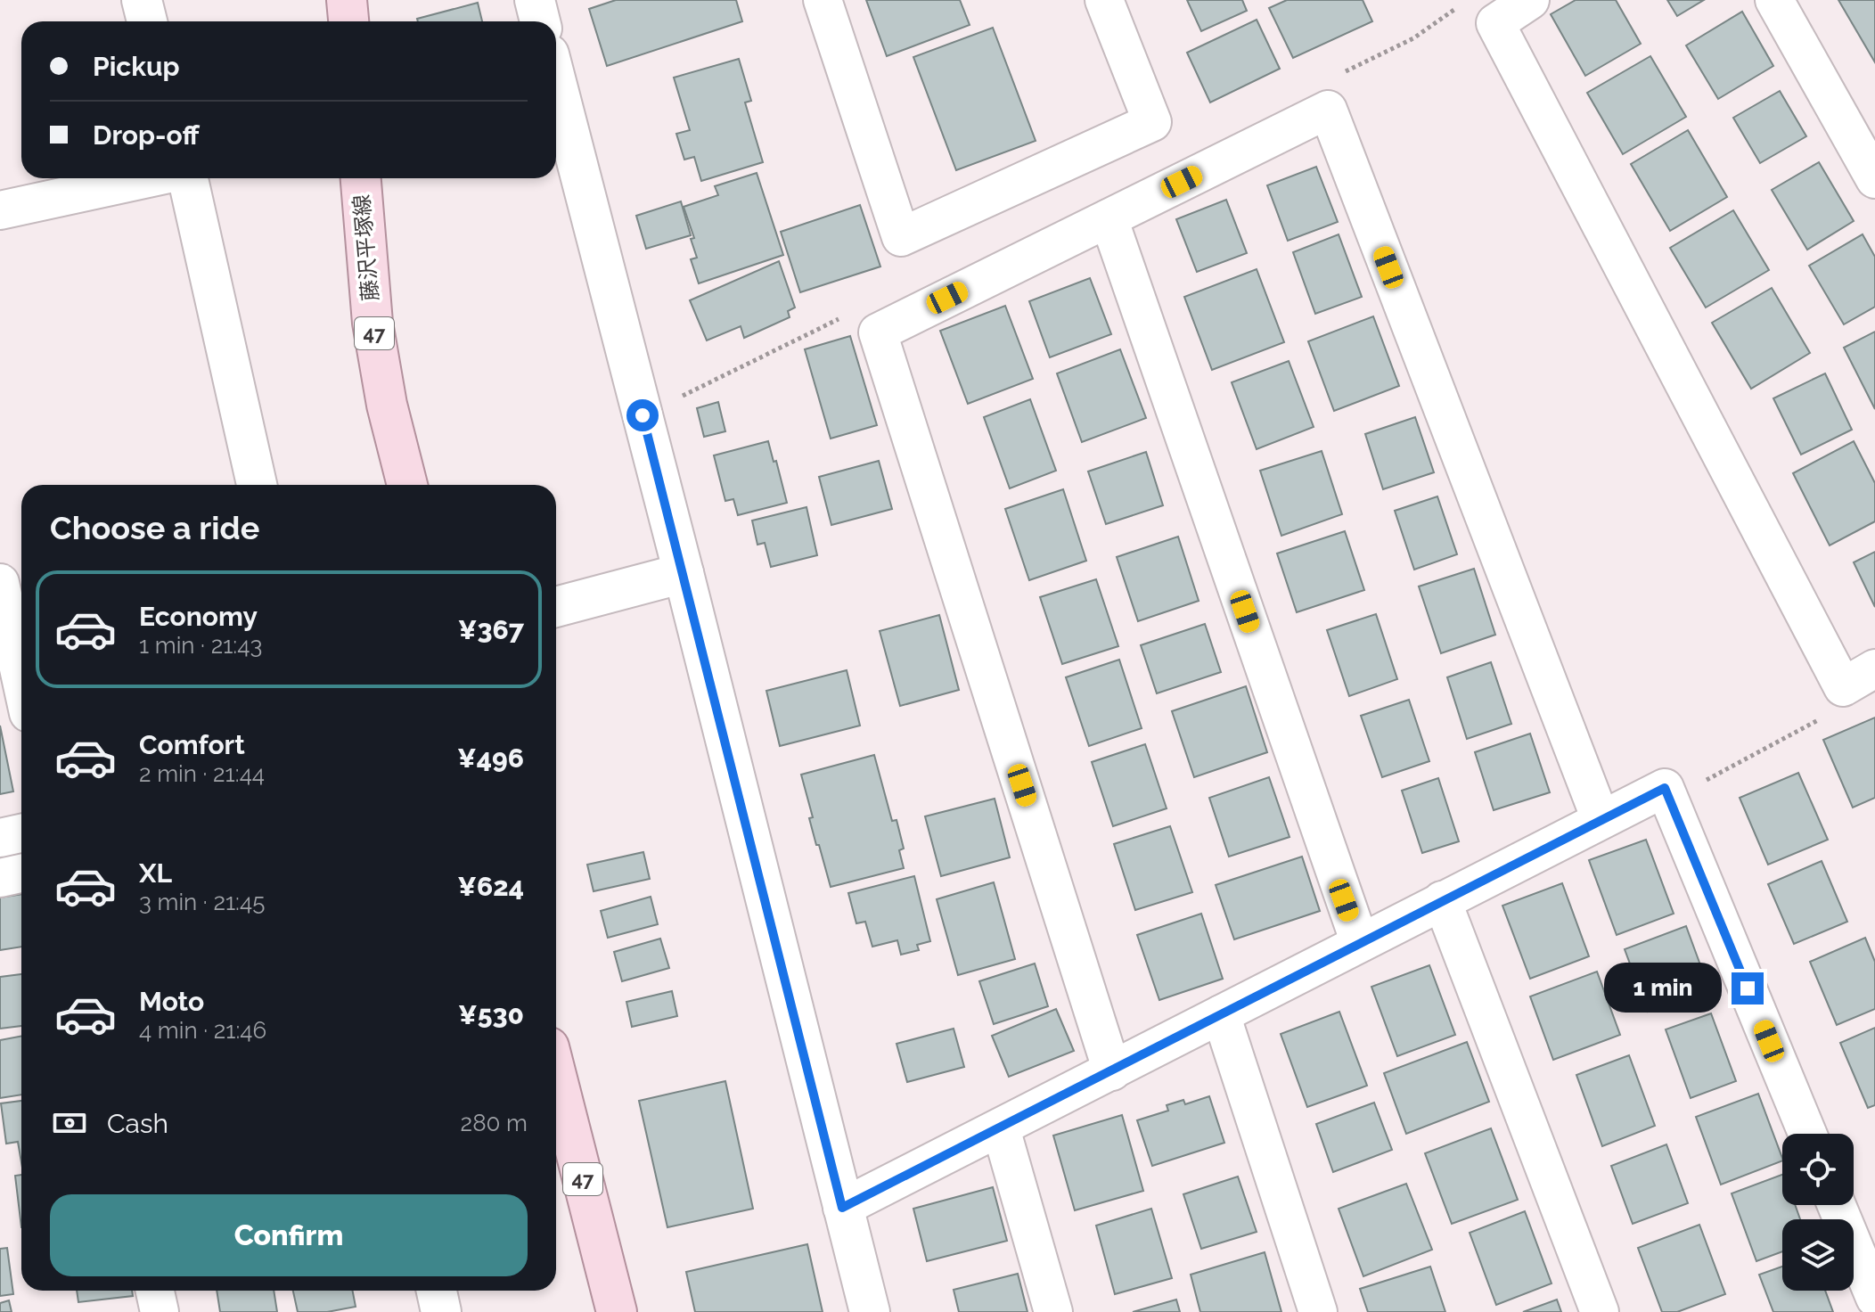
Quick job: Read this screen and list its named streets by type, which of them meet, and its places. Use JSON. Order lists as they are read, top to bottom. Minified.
{"streets":{"main road":["藤沢平塚線","47"]},"page":{"banner":["Pickup","Drop-off"],"heading":"Choose a ride","list":[{"name":"Economy","note":"1 min · 21:43","value":"¥367"},{"name":"Comfort","note":"2 min · 21:44","value":"¥496"},{"name":"XL","note":"3 min · 21:45","value":"¥624"},{"name":"Moto","note":"4 min · 21:46","value":"¥530"}],"bubble":"1 min","pay":["Cash","280 m"],"buttons":"Confirm"}}
